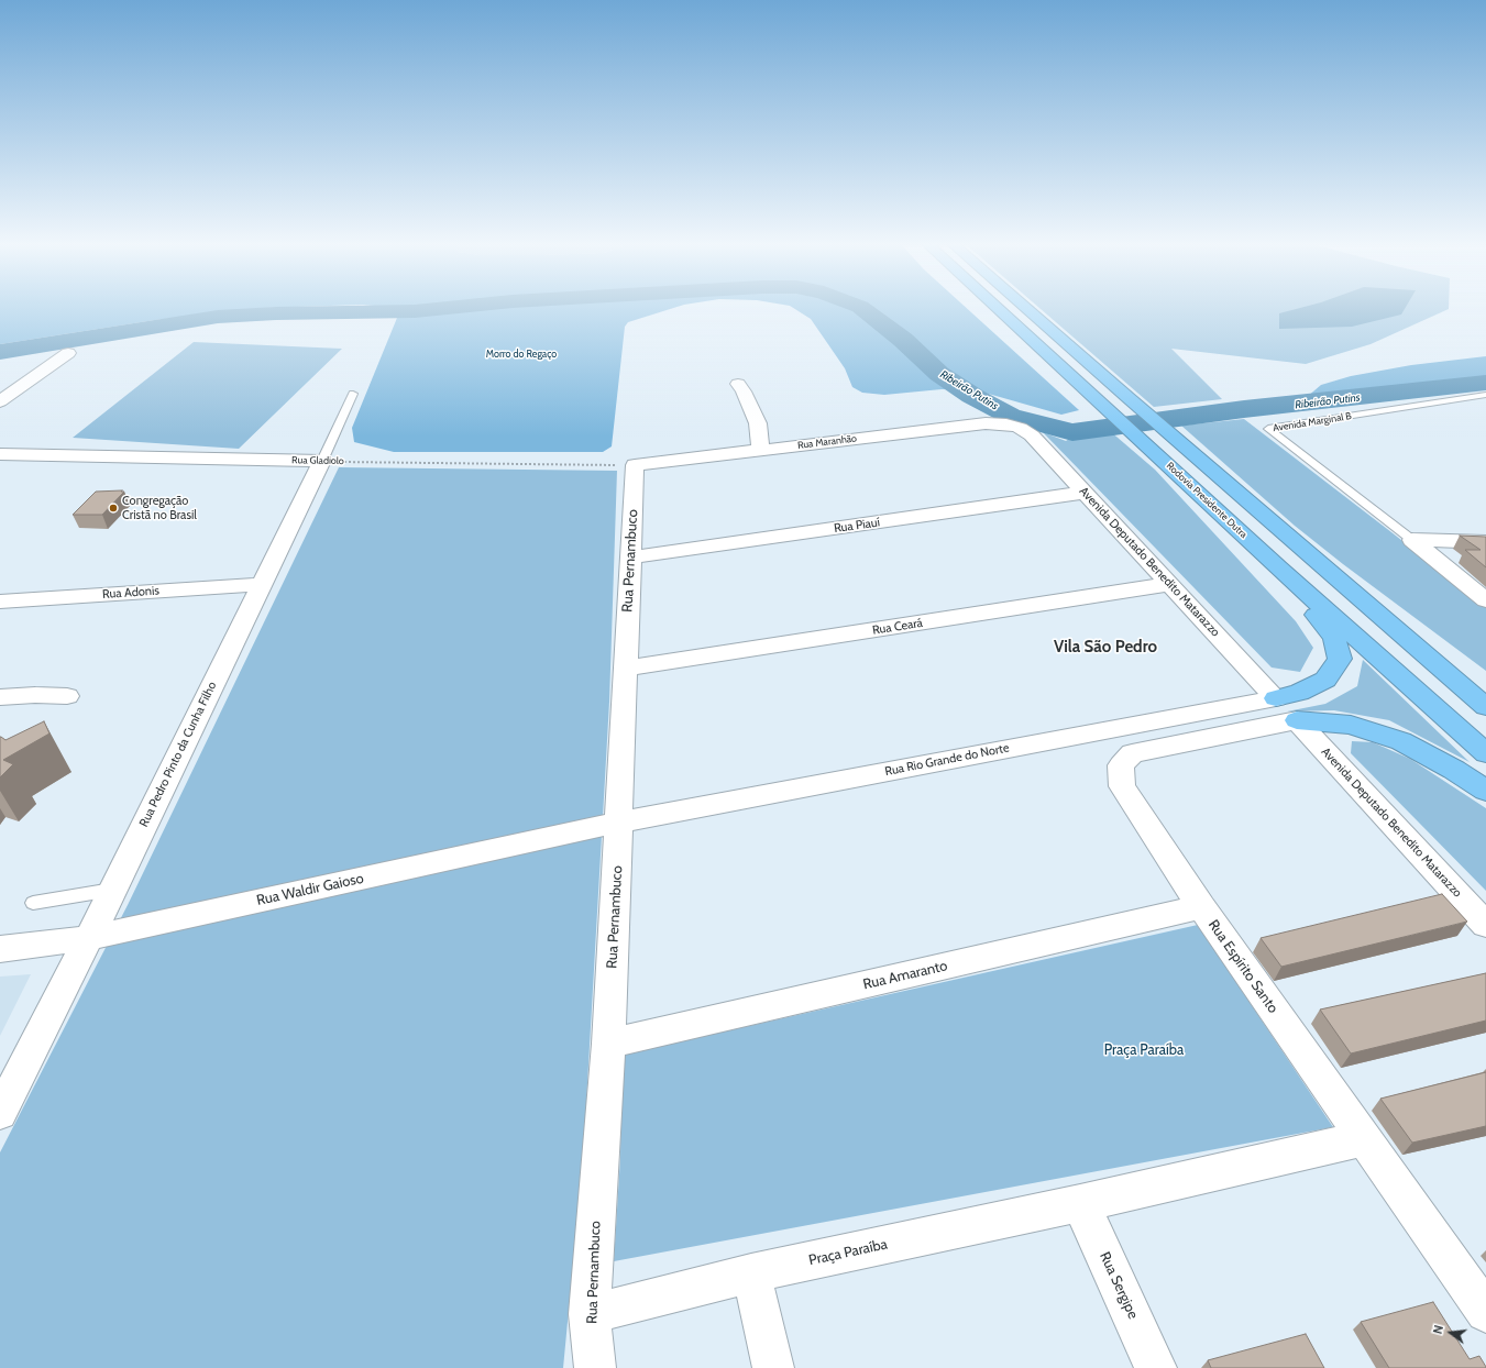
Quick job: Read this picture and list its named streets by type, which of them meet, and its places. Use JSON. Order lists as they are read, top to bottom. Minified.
{"streets":{"highway":["Rodovia Presidente Dutra"],"street":["Rua Maranhão","Rua Gladiolo","Rua Piauí","Rua Pernambuco","Avenida Deputado Benedito Matarazzo","Rua Adonis","Rua Ceará","Rua Pedro Pinto da Cunha Filho","Rua Rio Grande do Norte","Rua Waldir Gaioso","Rua Espírito Santo","Rua Amaranto","Praça Paraíba","Rua Sergipe"],"lane":["Avenida Marginal B"]},"crossings":[["Rua Maranhão","Rua Gladiolo"],["Rua Maranhão","Rua Pernambuco"],["Rua Maranhão","Avenida Deputado Benedito Matarazzo"],["Rua Gladiolo","Rua Pernambuco"],["Rua Gladiolo","Rua Pedro Pinto da Cunha Filho"],["Rua Piauí","Rua Pernambuco"],["Rua Piauí","Avenida Deputado Benedito Matarazzo"],["Rua Pernambuco","Rua Ceará"],["Rua Pernambuco","Rua Rio Grande do Norte"],["Rua Pernambuco","Rua Waldir Gaioso"],["Rua Pernambuco","Rua Amaranto"],["Rua Pernambuco","Praça Paraíba"],["Avenida Deputado Benedito Matarazzo","Rua Ceará"],["Avenida Deputado Benedito Matarazzo","Rua Rio Grande do Norte"],["Avenida Deputado Benedito Matarazzo","Rua Espírito Santo"],["Rua Adonis","Rua Pedro Pinto da Cunha Filho"],["Rua Pedro Pinto da Cunha Filho","Rua Waldir Gaioso"],["Rua Rio Grande do Norte","Rua Waldir Gaioso"],["Rua Espírito Santo","Rua Amaranto"],["Rua Espírito Santo","Praça Paraíba"],["Praça Paraíba","Rua Sergipe"]],"districts":["Vila São Pedro"],"water":["Ribeirão Putins"],"parks":["Morro do Regaço","Praça Paraíba"],"places":["Congregação Cristã no Brasil"],"north":"left"}
